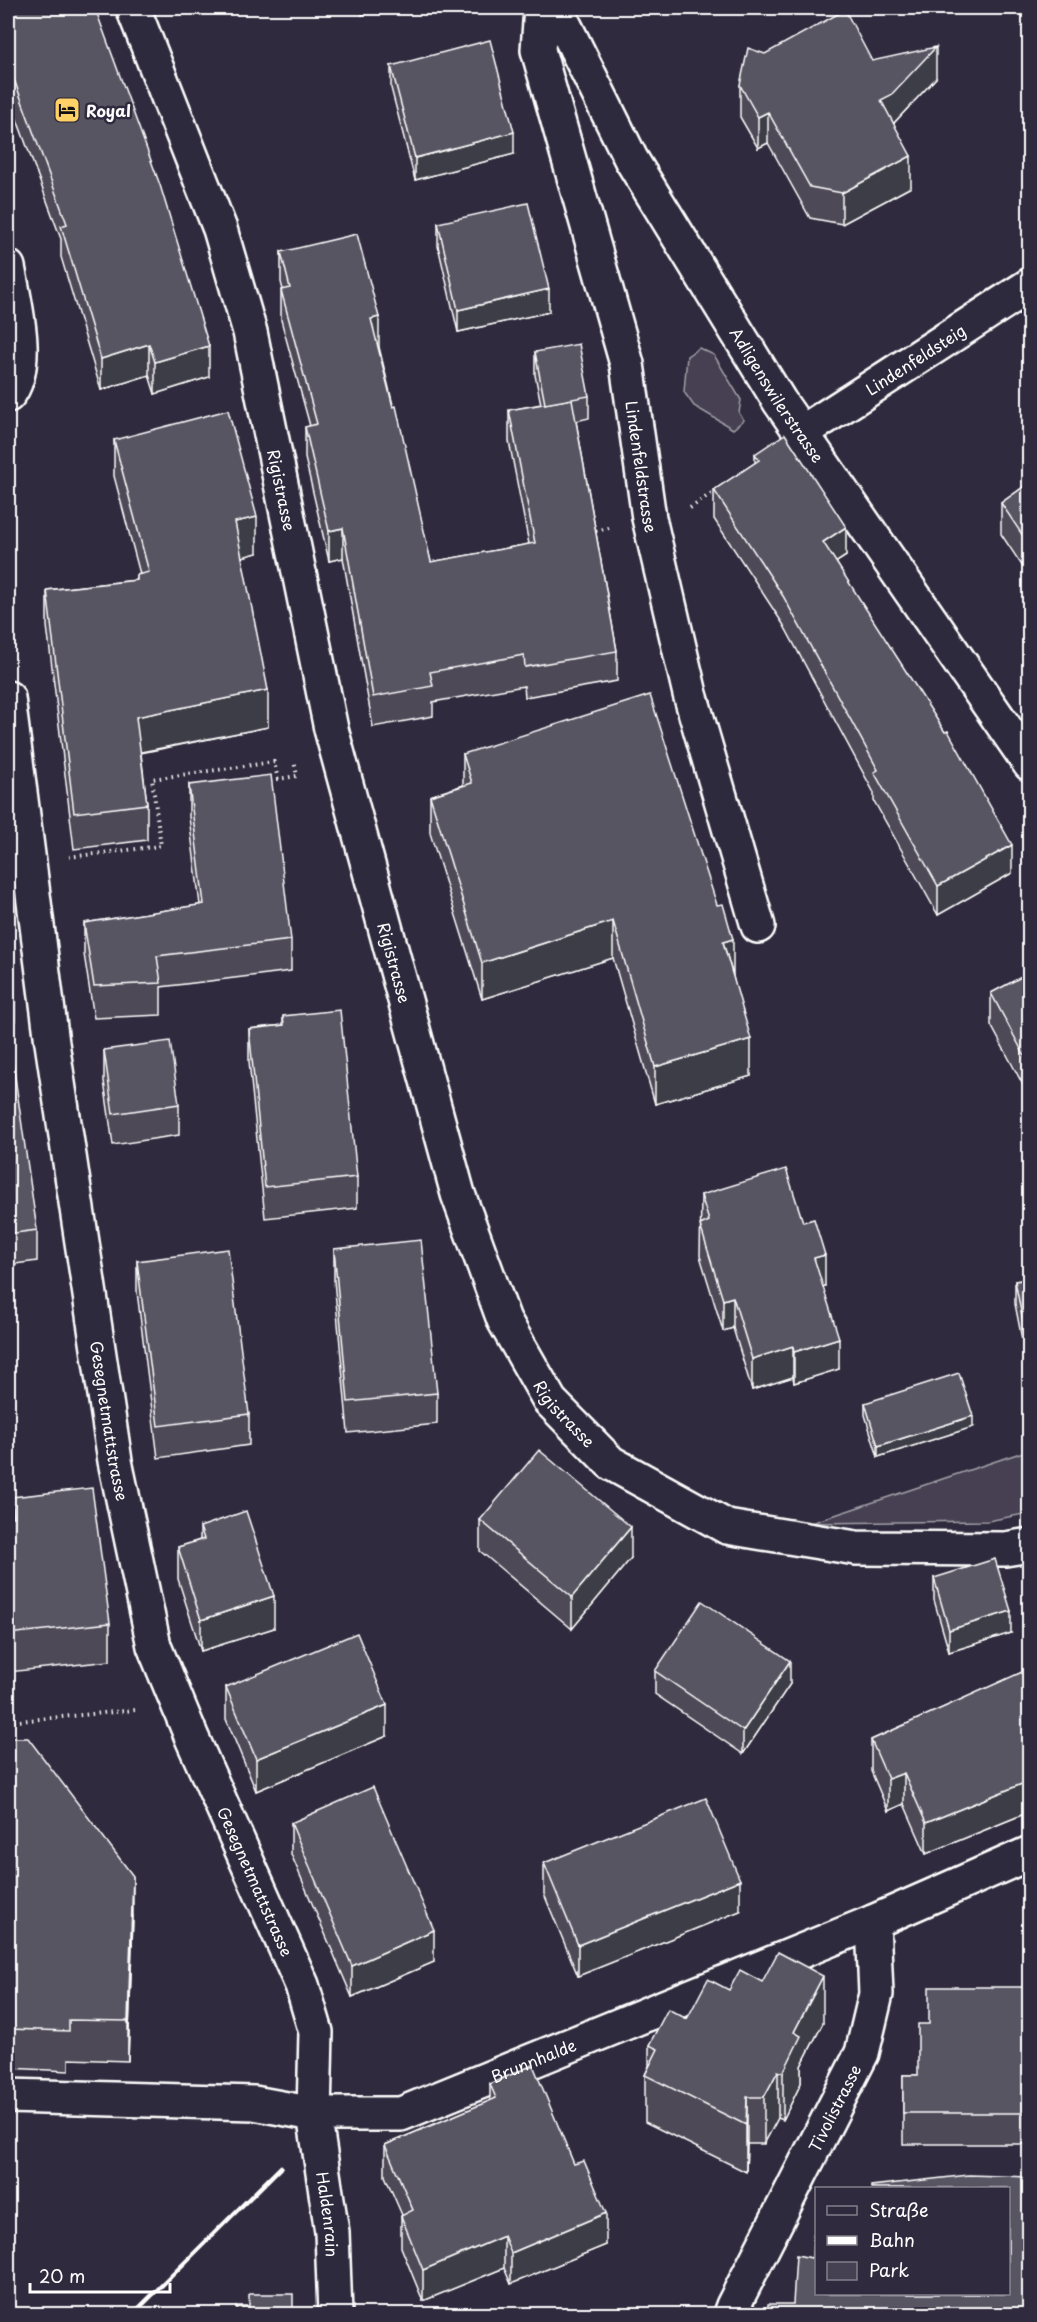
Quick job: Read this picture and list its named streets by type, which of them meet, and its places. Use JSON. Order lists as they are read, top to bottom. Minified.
{"streets":{"street":["Lindenfeldsteig","Adligenswilerstrasse","Lindenfeldstrasse","Rigistrasse","Gesegnetmattstrasse","Brunnhalde","Tivolistrasse","Haldenrain"]},"crossings":[["Lindenfeldsteig","Adligenswilerstrasse"],["Gesegnetmattstrasse","Brunnhalde"],["Gesegnetmattstrasse","Haldenrain"],["Brunnhalde","Tivolistrasse"],["Brunnhalde","Haldenrain"]],"places":{"hotel":["Royal"]},"legend":["Straße","Bahn","Park"],"scale_bar":"20 m"}
